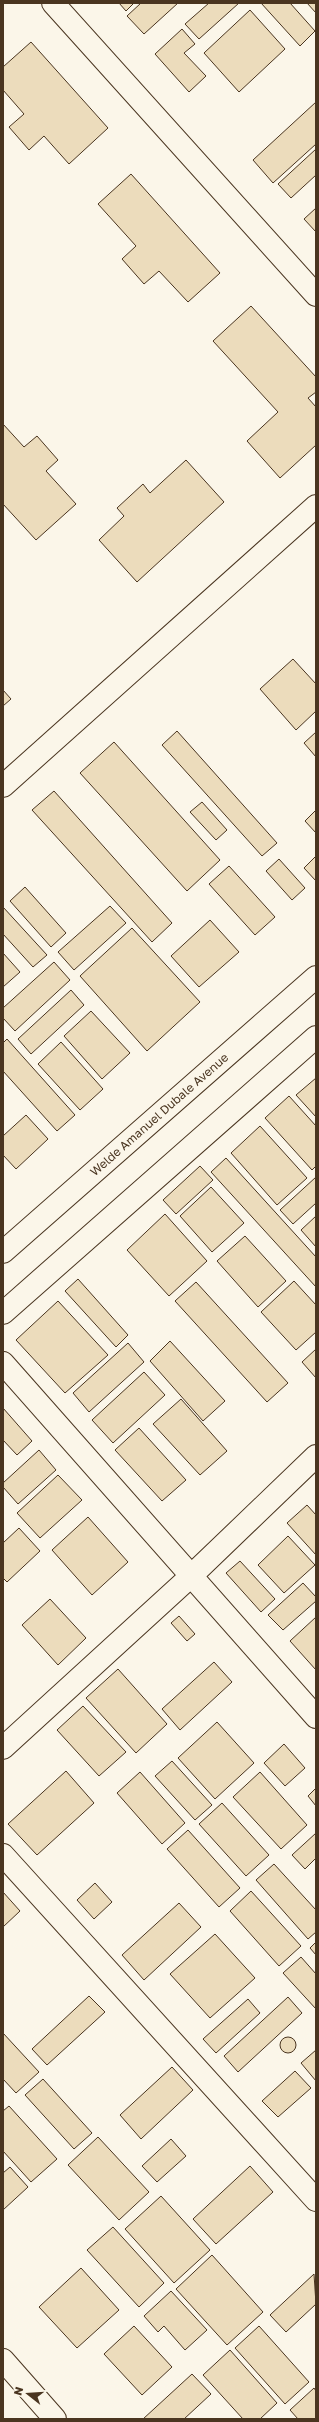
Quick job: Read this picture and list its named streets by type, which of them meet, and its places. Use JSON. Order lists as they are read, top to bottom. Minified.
{"streets":{"street":["Welde Amanuel Dubale Avenue"]},"north":"left"}
